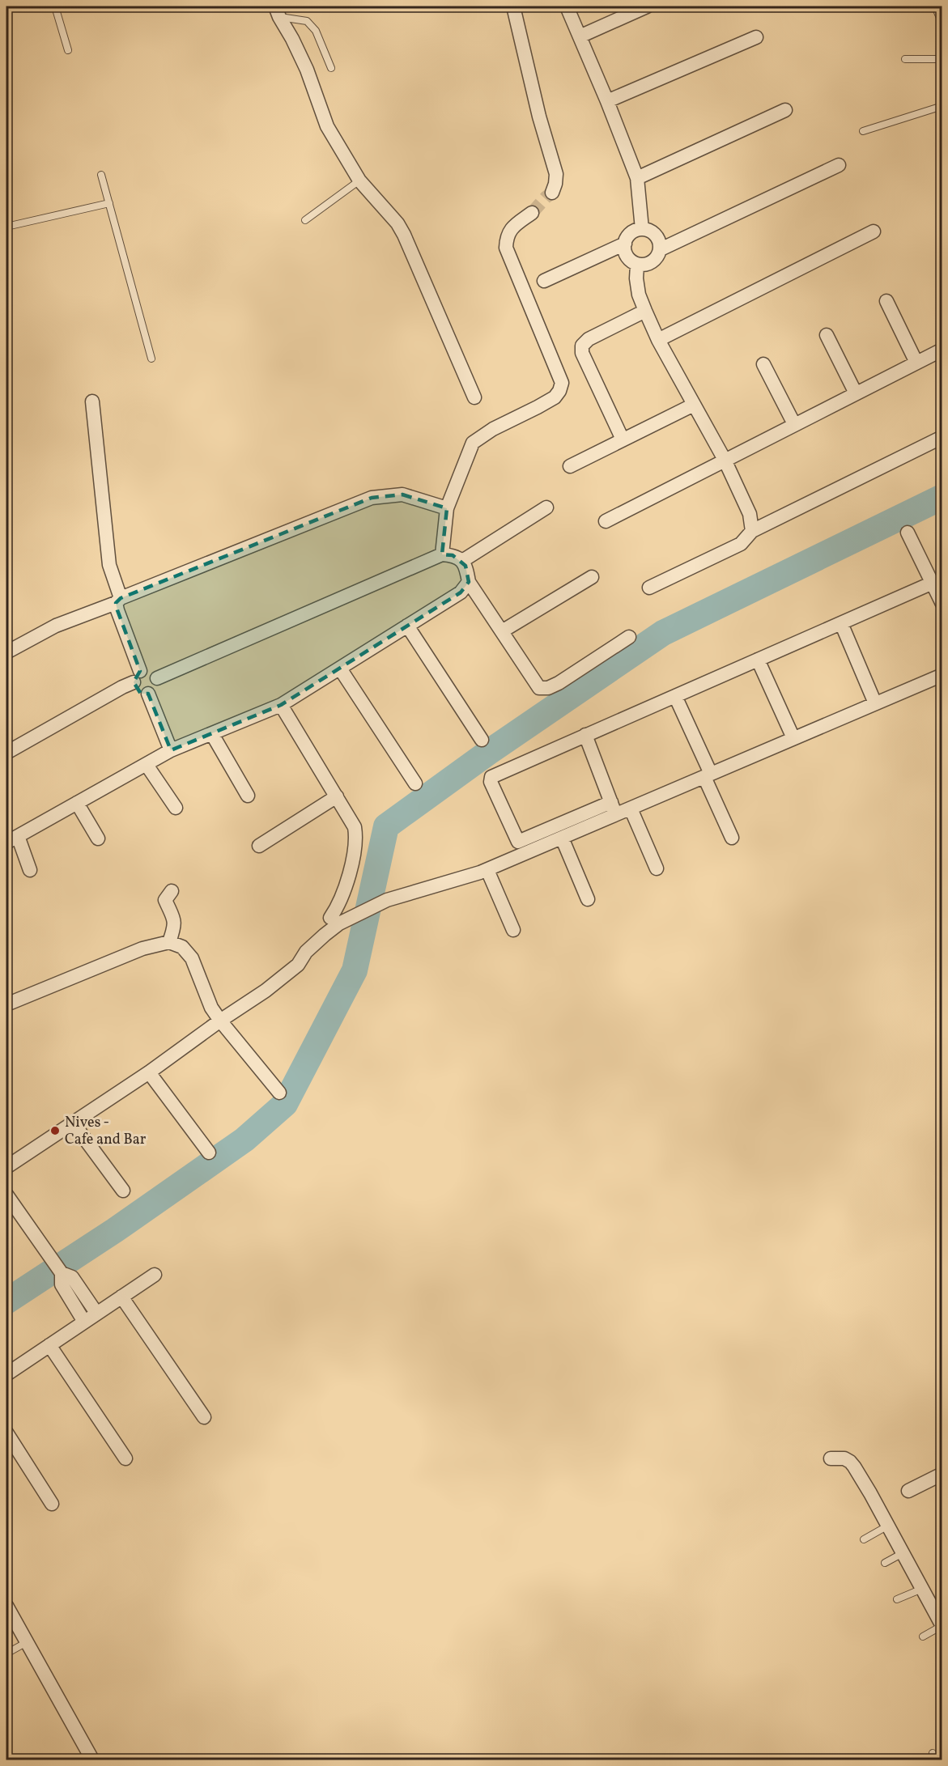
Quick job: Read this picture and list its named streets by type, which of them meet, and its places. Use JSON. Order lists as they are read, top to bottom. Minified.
{"places":["Nives - Cafe and Bar"]}
